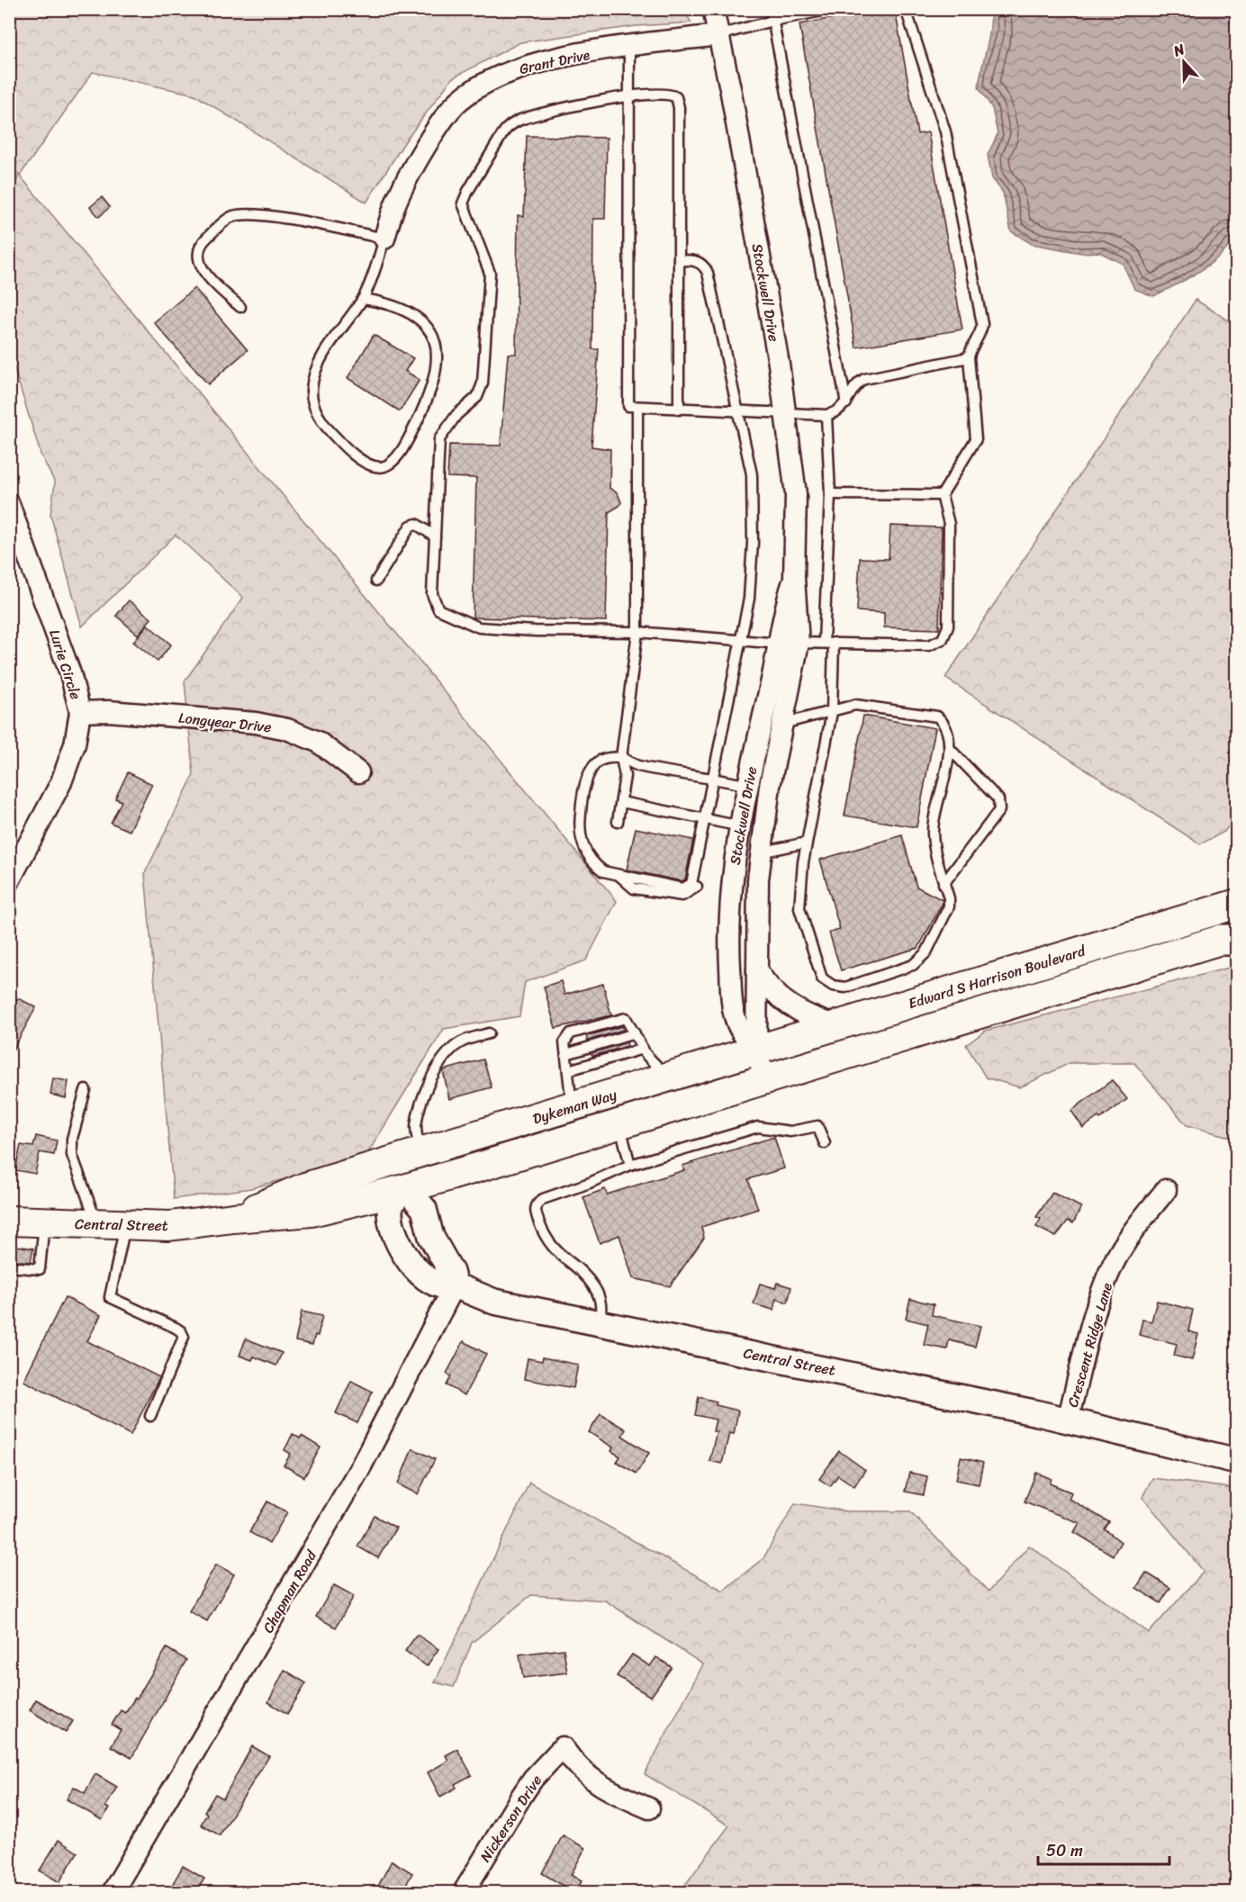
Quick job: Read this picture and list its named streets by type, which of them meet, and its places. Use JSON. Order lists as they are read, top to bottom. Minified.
{"streets":{"main road":["Edward S Harrison Boulevard","Dykeman Way","Central Street"],"street":["Grant Drive","Stockwell Drive","Lurie Circle","Longyear Drive","Crescent Ridge Lane","Chapman Road","Nickerson Drive"]},"crossings":[["Grant Drive","Stockwell Drive"],["Stockwell Drive","Edward S Harrison Boulevard"],["Stockwell Drive","Dykeman Way"],["Lurie Circle","Longyear Drive"],["Edward S Harrison Boulevard","Dykeman Way"],["Dykeman Way","Central Street"],["Central Street","Crescent Ridge Lane"],["Central Street","Chapman Road"]],"scale_bar":"50 m","north":"top"}
